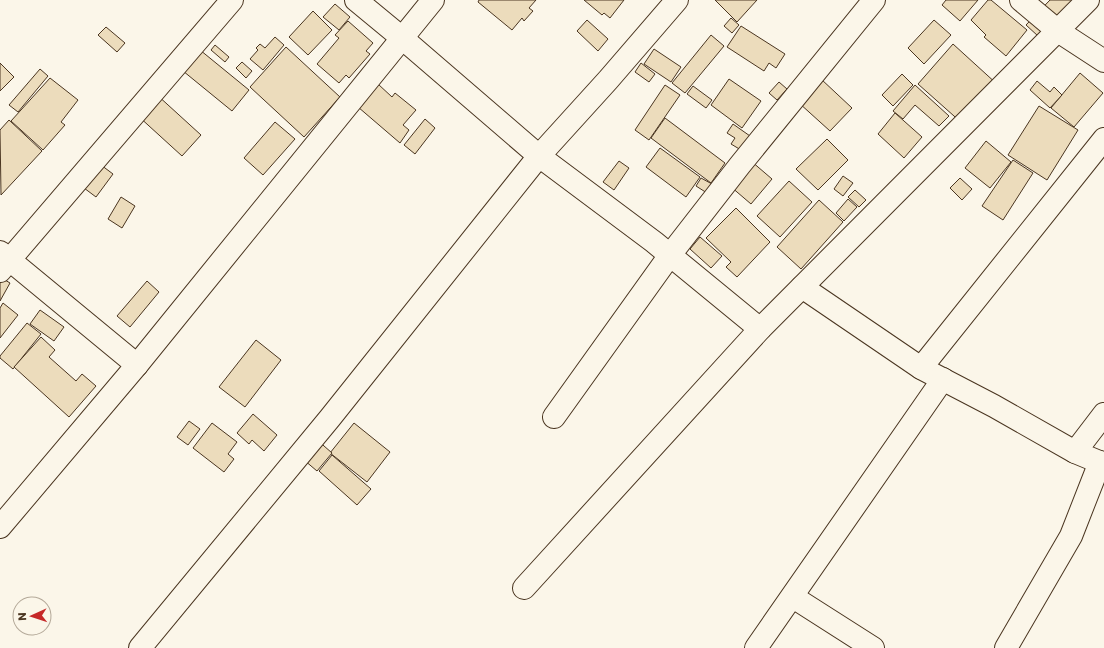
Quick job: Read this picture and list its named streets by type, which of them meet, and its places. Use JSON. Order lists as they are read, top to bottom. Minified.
{"north":"left"}
